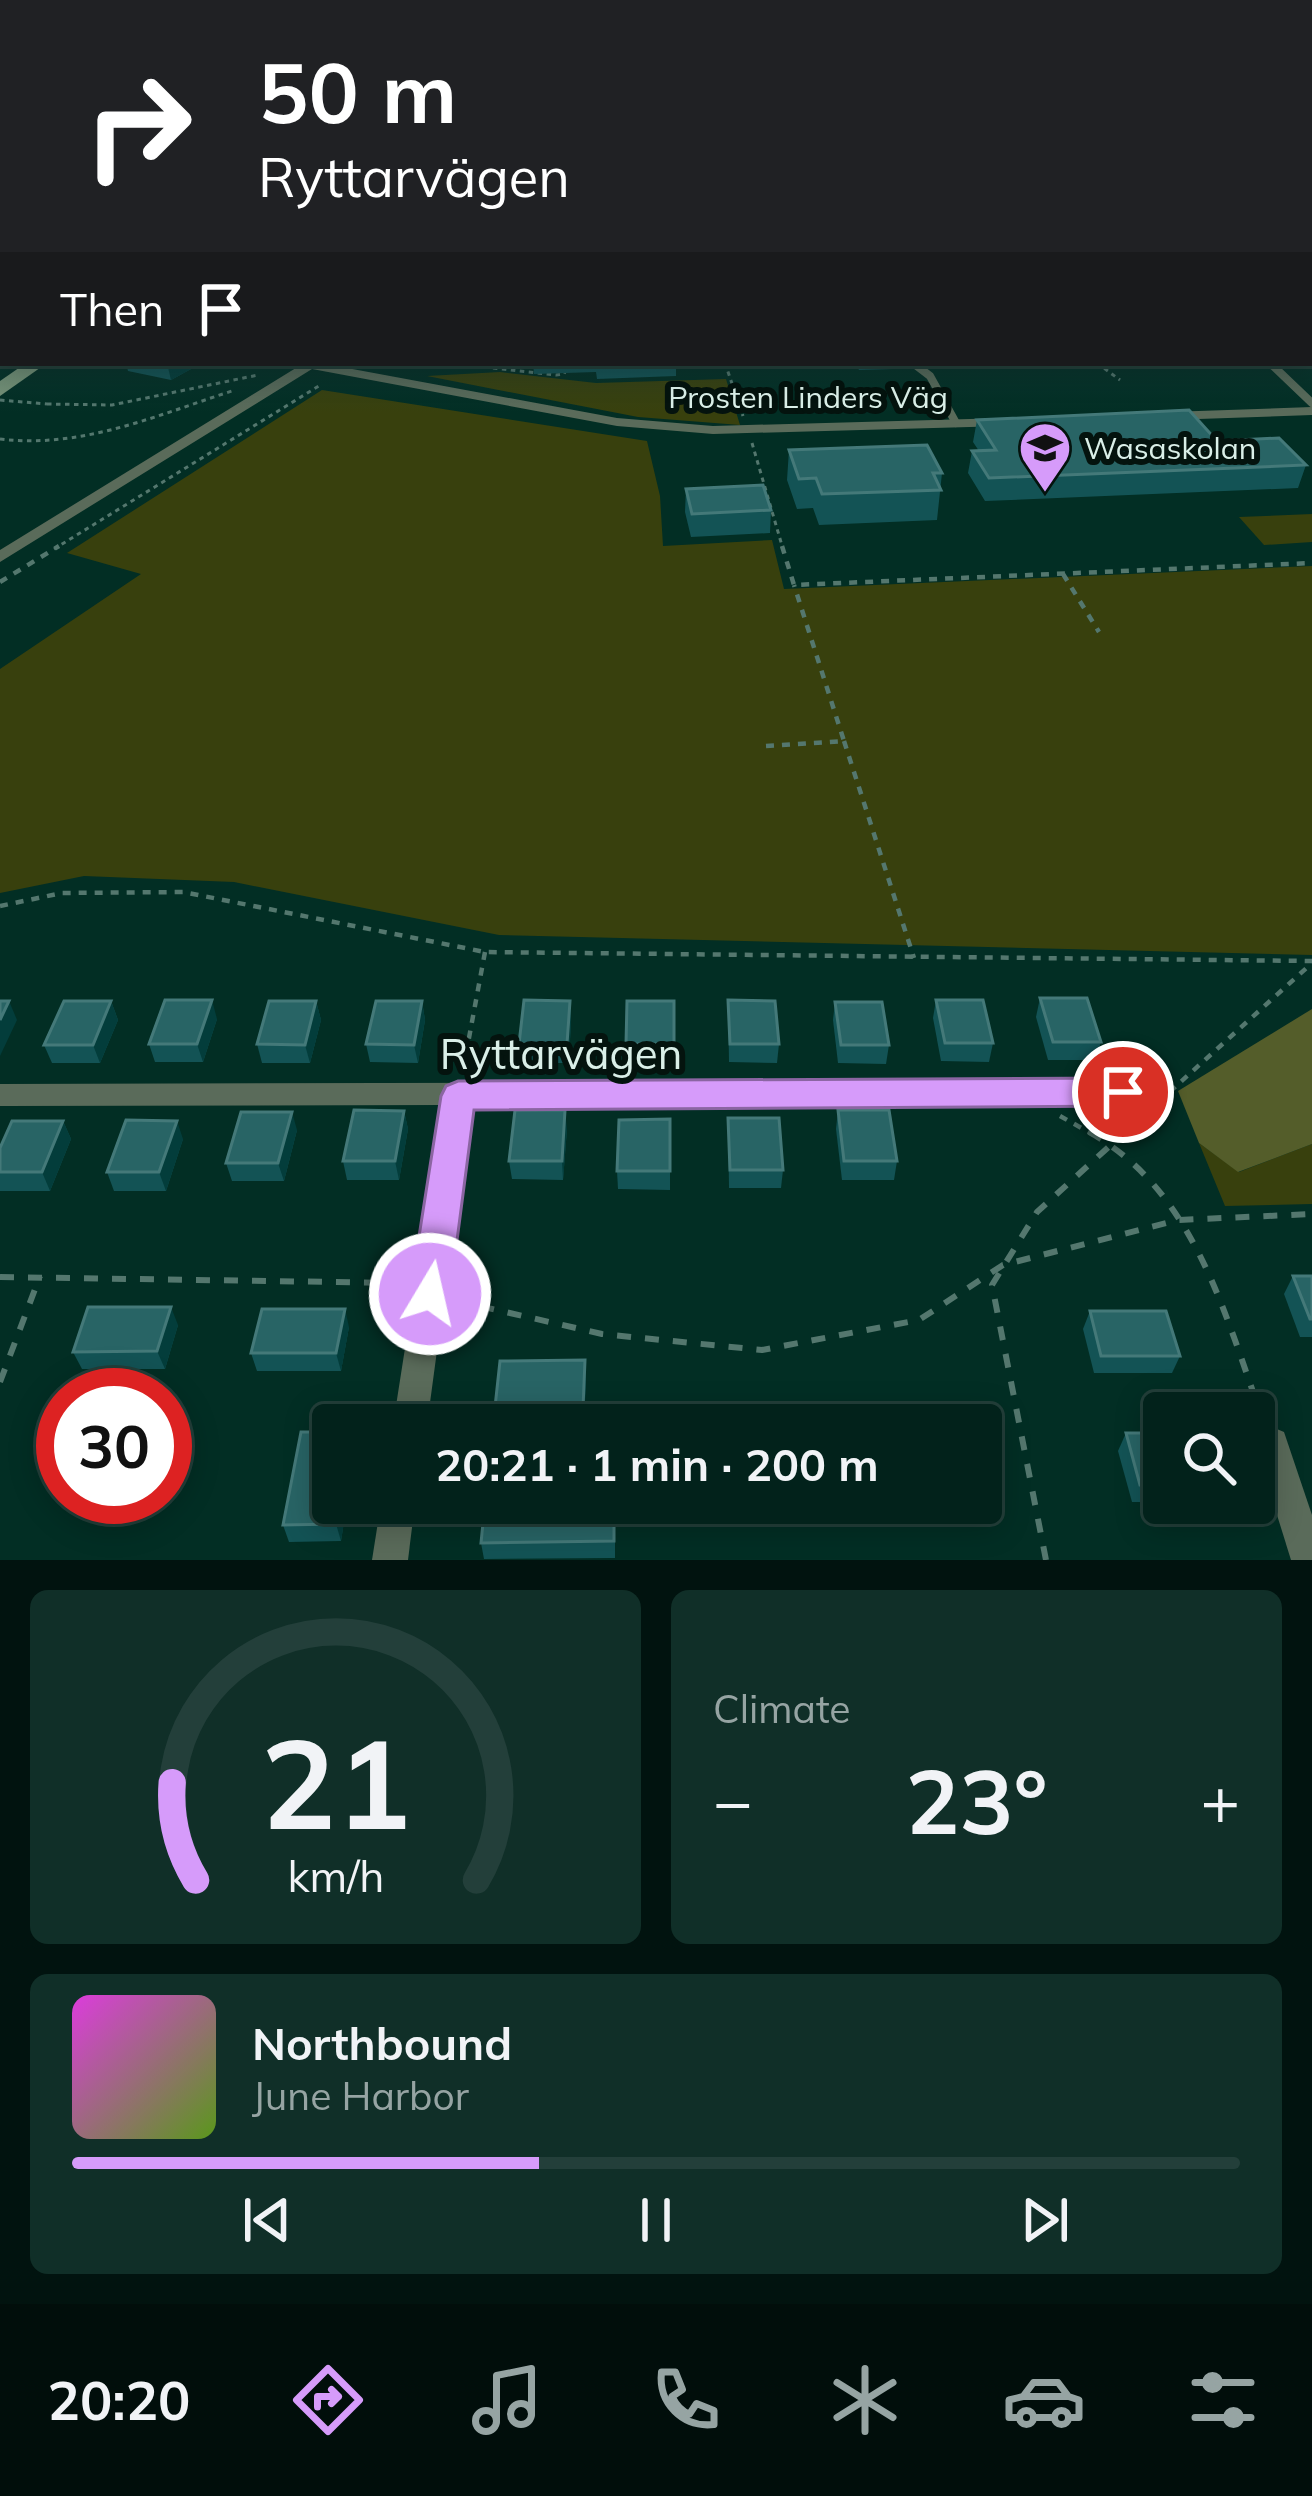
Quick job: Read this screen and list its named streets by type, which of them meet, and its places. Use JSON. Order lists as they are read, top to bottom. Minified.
{"streets":{"street":["Prosten Linders Väg","Ryttarvägen"]},"places":{"school or university":["Wasaskolan"]},"page":{"turn":["50 m","Ryttarvägen"],"then":"Then","limit":"30","trip":"20:21 · 1 min · 200 m","tile":"Climate","heat":["−","23°","+"],"song":["Northbound","June Harbor"],"tabs":"20:20","gauge":["21","km/h"]}}
